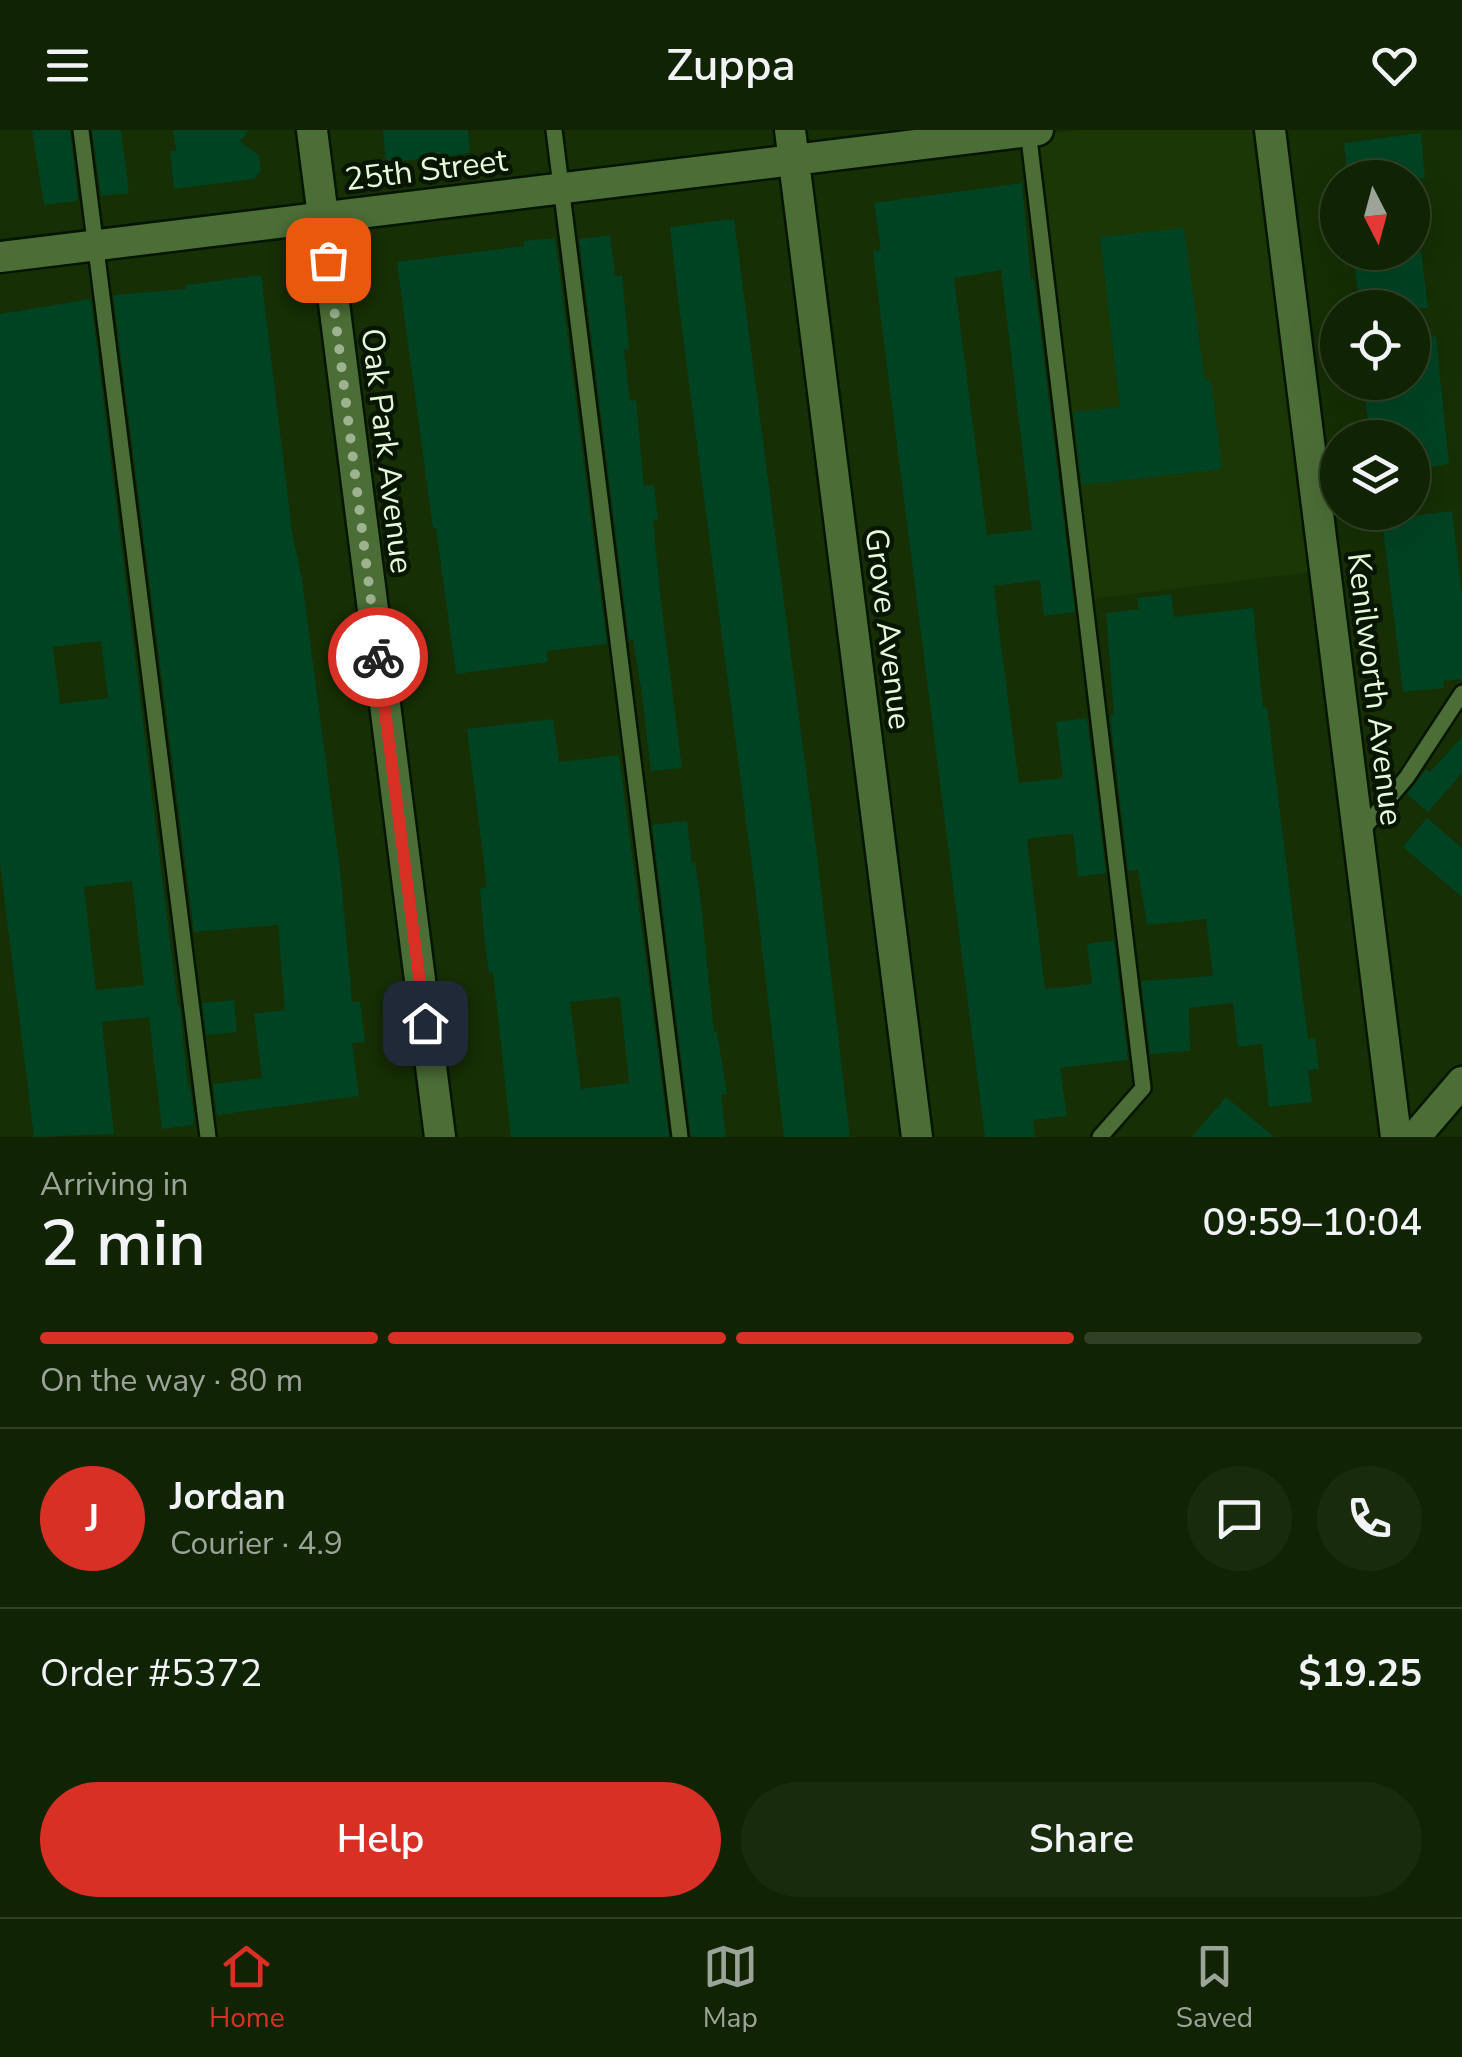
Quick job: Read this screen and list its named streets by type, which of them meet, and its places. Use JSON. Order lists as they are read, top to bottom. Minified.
{"streets":{"street":["25th Street","Oak Park Avenue","Grove Avenue","Kenilworth Avenue"]},"crossings":[["25th Street","Oak Park Avenue"],["25th Street","Grove Avenue"]],"north":"bottom","page":{"header":"Zuppa","heading":["2 min","Arriving in","09:59–10:04"],"panel":["Jordan","Courier · 4.9","Order #5372","$19.25"],"bar":"On the way · 80 m","round":"J","buttons":["Help","Share"],"tabs":["Home","Map","Saved"]}}
